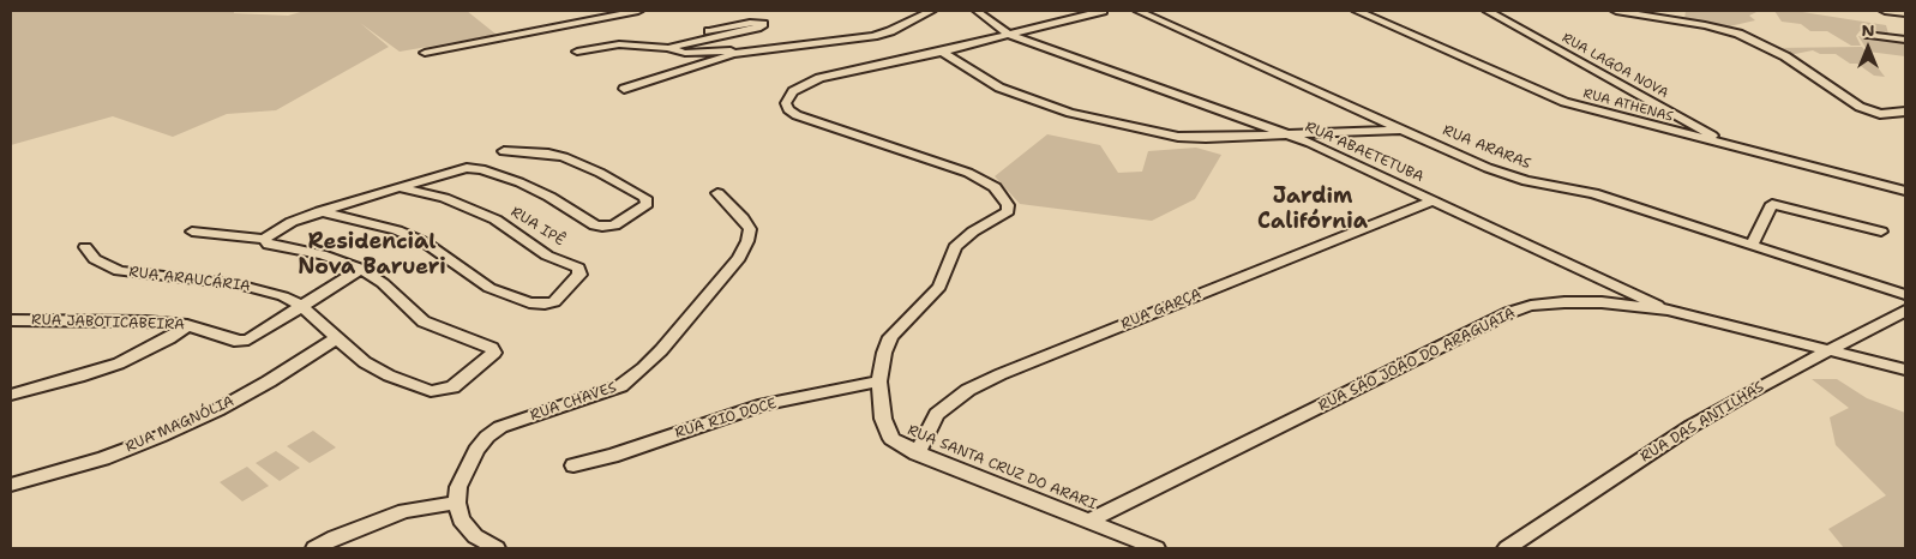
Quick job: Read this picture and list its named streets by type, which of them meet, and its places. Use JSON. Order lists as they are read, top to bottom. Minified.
{"streets":{"street":["RUA LAGOA NOVA","RUA ATHENAS","RUA ARARAS","RUA ABAETETUBA","RUA IPÊ","RUA ARAUCÁRIA","RUA GARÇA","RUA JABOTICABEIRA","RUA SÃO JOÃO DO ARAGUAIA","RUA CHAVES","RUA RIO DOCE","RUA DAS ANTILHAS","RUA MAGNÓLIA","RUA SANTA CRUZ DO ARARI"]},"crossings":[["RUA LAGOA NOVA","RUA ATHENAS"],["RUA ABAETETUBA","RUA GARÇA"],["RUA ABAETETUBA","RUA SÃO JOÃO DO ARAGUAIA"],["RUA ARAUCÁRIA","RUA JABOTICABEIRA"],["RUA ARAUCÁRIA","RUA MAGNÓLIA"],["RUA GARÇA","RUA SANTA CRUZ DO ARARI"],["RUA SÃO JOÃO DO ARAGUAIA","RUA DAS ANTILHAS"],["RUA SÃO JOÃO DO ARAGUAIA","RUA SANTA CRUZ DO ARARI"],["RUA RIO DOCE","RUA SANTA CRUZ DO ARARI"]],"districts":["Jardim Califórnia","Residencial Nova Barueri"],"north":"top"}
